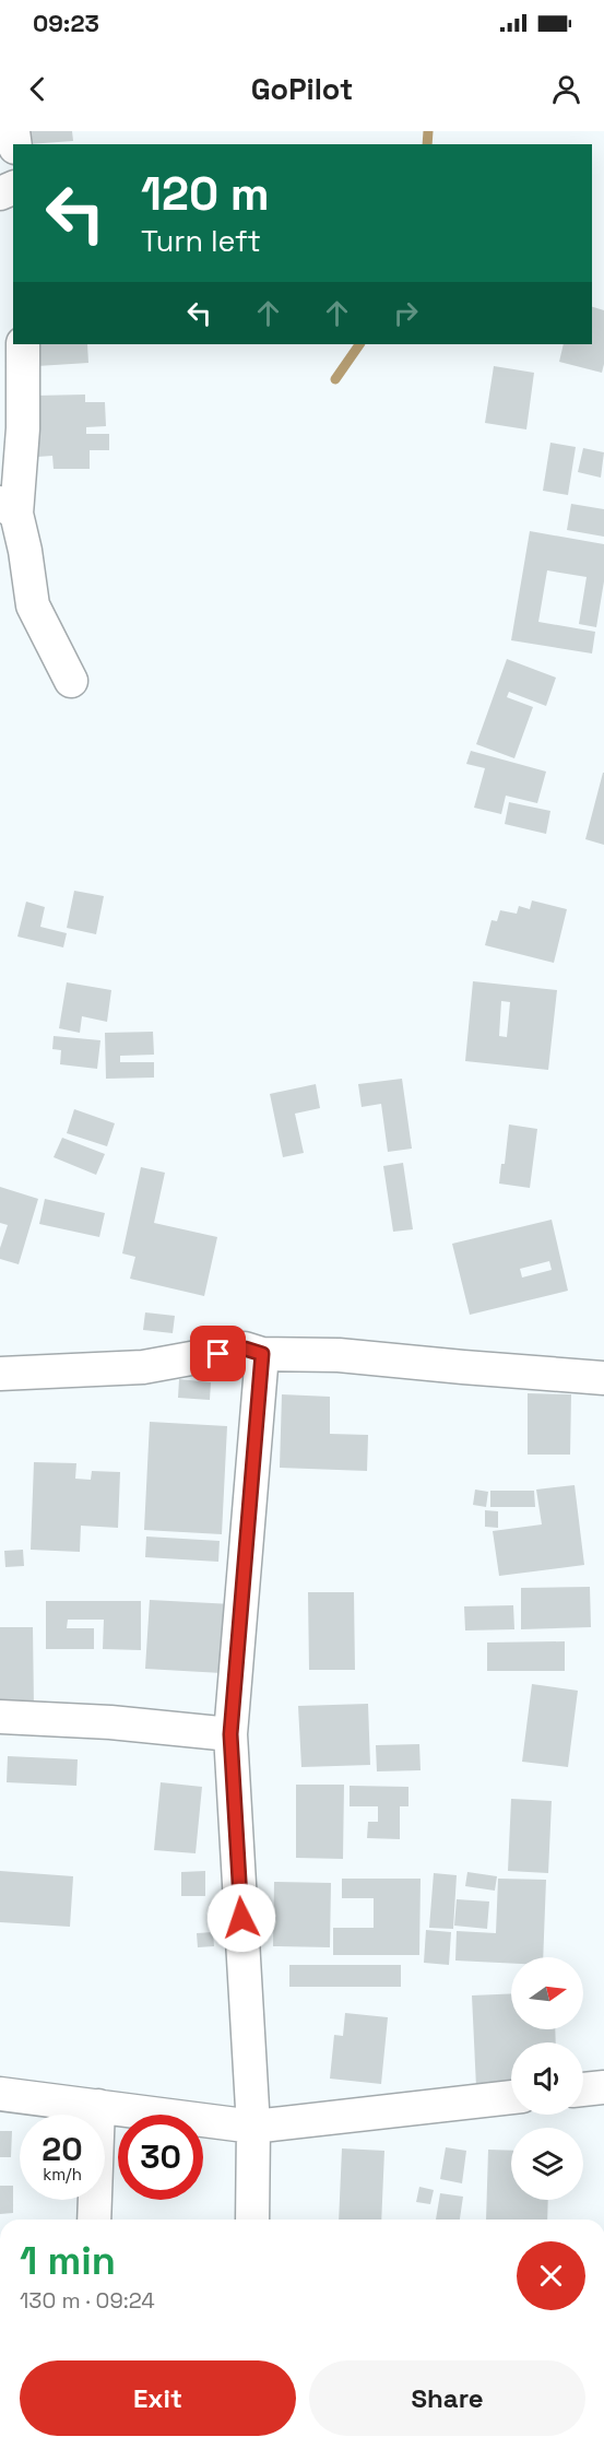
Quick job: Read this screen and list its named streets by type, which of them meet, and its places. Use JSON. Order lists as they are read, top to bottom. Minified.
{"north":"right","page":{"status":"09:23","header":"GoPilot","turn":["120 m","Turn left"],"speed":"20 km/h","limit":"30","heading":["1 min","130 m · 09:24"],"buttons":["Exit","Share"]}}
